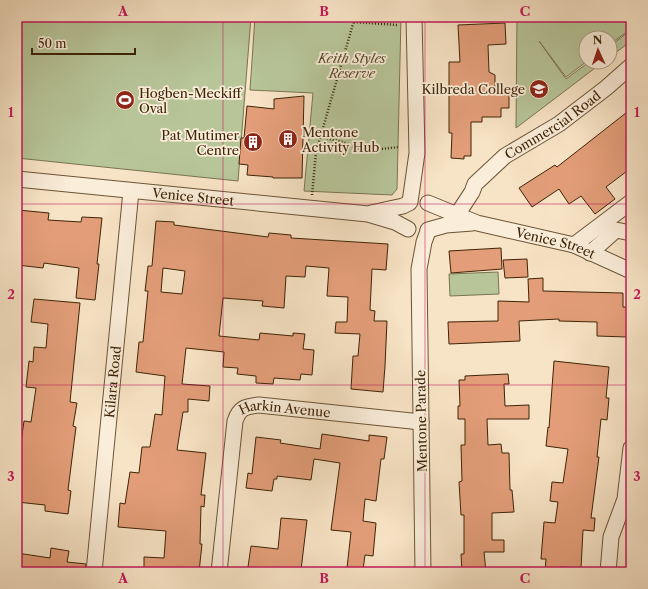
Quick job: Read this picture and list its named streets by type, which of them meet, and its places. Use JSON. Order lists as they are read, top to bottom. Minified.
{"streets":{"street":["Commercial Road","Venice Street","Kilara Road","Harkin Avenue","Mentone Parade"]},"crossings":[["Commercial Road","Venice Street"],["Venice Street","Kilara Road"],["Venice Street","Mentone Parade"],["Harkin Avenue","Mentone Parade"]],"parks":["Keith Styles Reserve"],"places":{"school or university":["Kilbreda College"],"sports":["Hogben-Meckiff Oval"],"building":["Mentone Activity Hub","Pat Mutimer Centre"]},"scale_bar":"50 m","north":"top","grid":{"columns":["A","B","C"],"rows":["1","2","3"]}}
